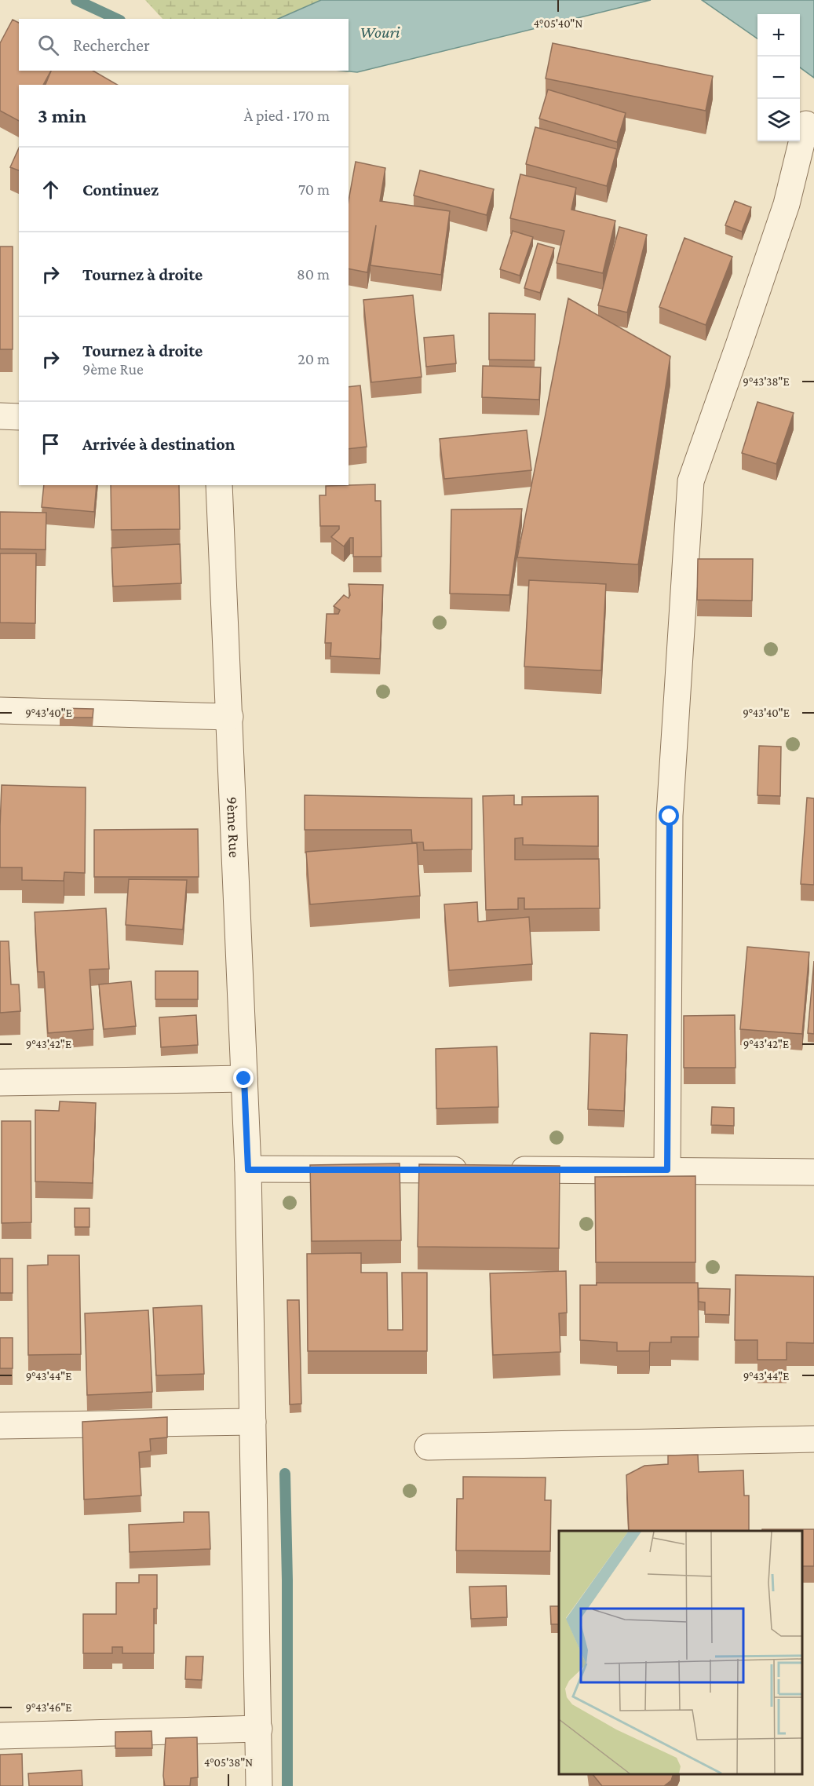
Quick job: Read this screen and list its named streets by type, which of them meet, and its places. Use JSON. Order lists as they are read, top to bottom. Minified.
{"streets":{"street":["9ème Rue"]},"water":["Wouri"],"page":{"map_buttons":["+","−"],"search":"Rechercher","heading":["3 min","À pied · 170 m"],"list":[["Continuez","70 m"],["Tournez à droite","80 m"],["Tournez à droite","9ème Rue","20 m"],"Arrivée à destination"]},"coordinates":["4°05'40\"N","9°43'38\"E","9°43'40\"E","9°43'42\"E","9°43'44\"E","9°43'46\"E","4°05'38\"N"]}
